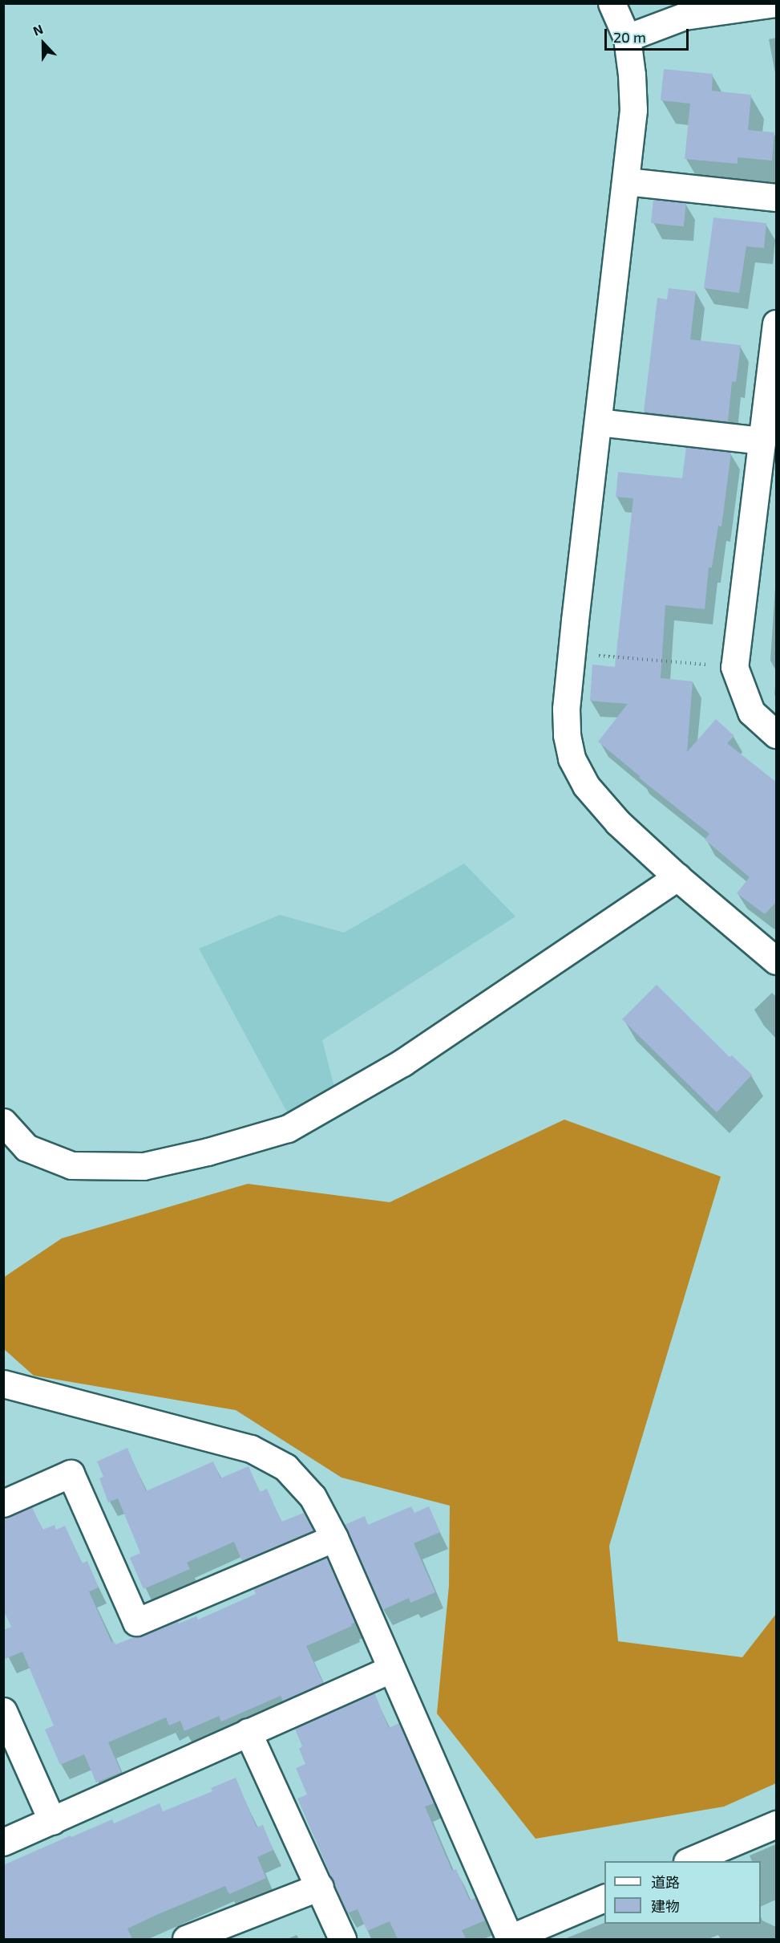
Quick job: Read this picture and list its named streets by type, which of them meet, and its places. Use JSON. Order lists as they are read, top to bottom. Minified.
{"legend":["道路","建物"],"scale_bar":"20 m","north":"top"}
